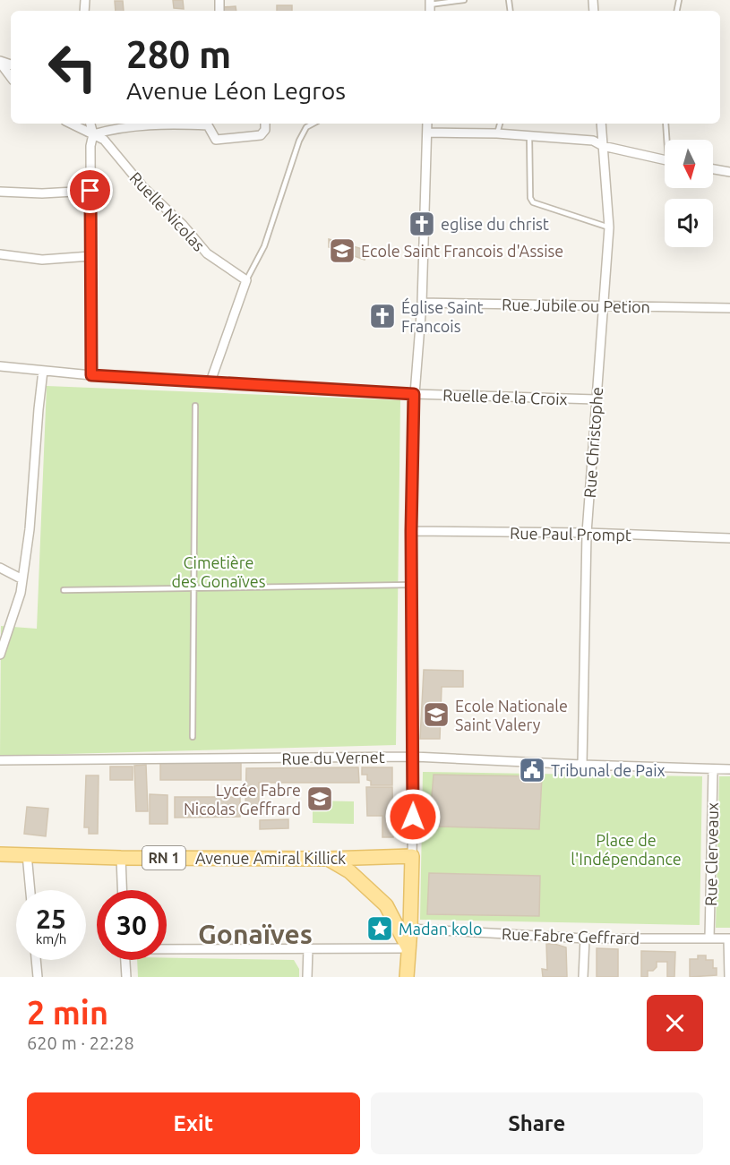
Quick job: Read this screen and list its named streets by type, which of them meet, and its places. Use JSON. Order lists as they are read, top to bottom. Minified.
{"streets":{"main road":["RN 1","Avenue Amiral Killick"],"street":["Ruelle Nicolas","Rue Jubile ou Petion","Ruelle de la Croix","Rue Christophe","Rue Paul Prompt","Rue du Vernet","Rue Clerveaux","Rue Fabre Geffrard"]},"crossings":[["Rue Jubile ou Petion","Rue Christophe"],["Ruelle de la Croix","Rue Christophe"],["Rue Christophe","Rue Paul Prompt"],["Rue Christophe","Rue du Vernet"],["Rue du Vernet","Rue Clerveaux"],["Rue Clerveaux","Rue Fabre Geffrard"]],"districts":["Gonaïves"],"parks":["Cimetière des Gonaïves","Place de l'Indépendance"],"places":{"church":["eglise du christ","Église Saint Francois"],"school or university":["Ecole Saint Francois d'Assise","Ecole Nationale Saint Valery","Lycée Fabre Nicolas Geffrard"],"public building":["Tribunal de Paix"],"place":["Madan kolo"]},"north":"bottom","page":{"turn":["280 m","Avenue Léon Legros"],"speed":"25 km/h","limit":"30","heading":["2 min","620 m · 22:28"],"buttons":["Exit","Share"]}}
